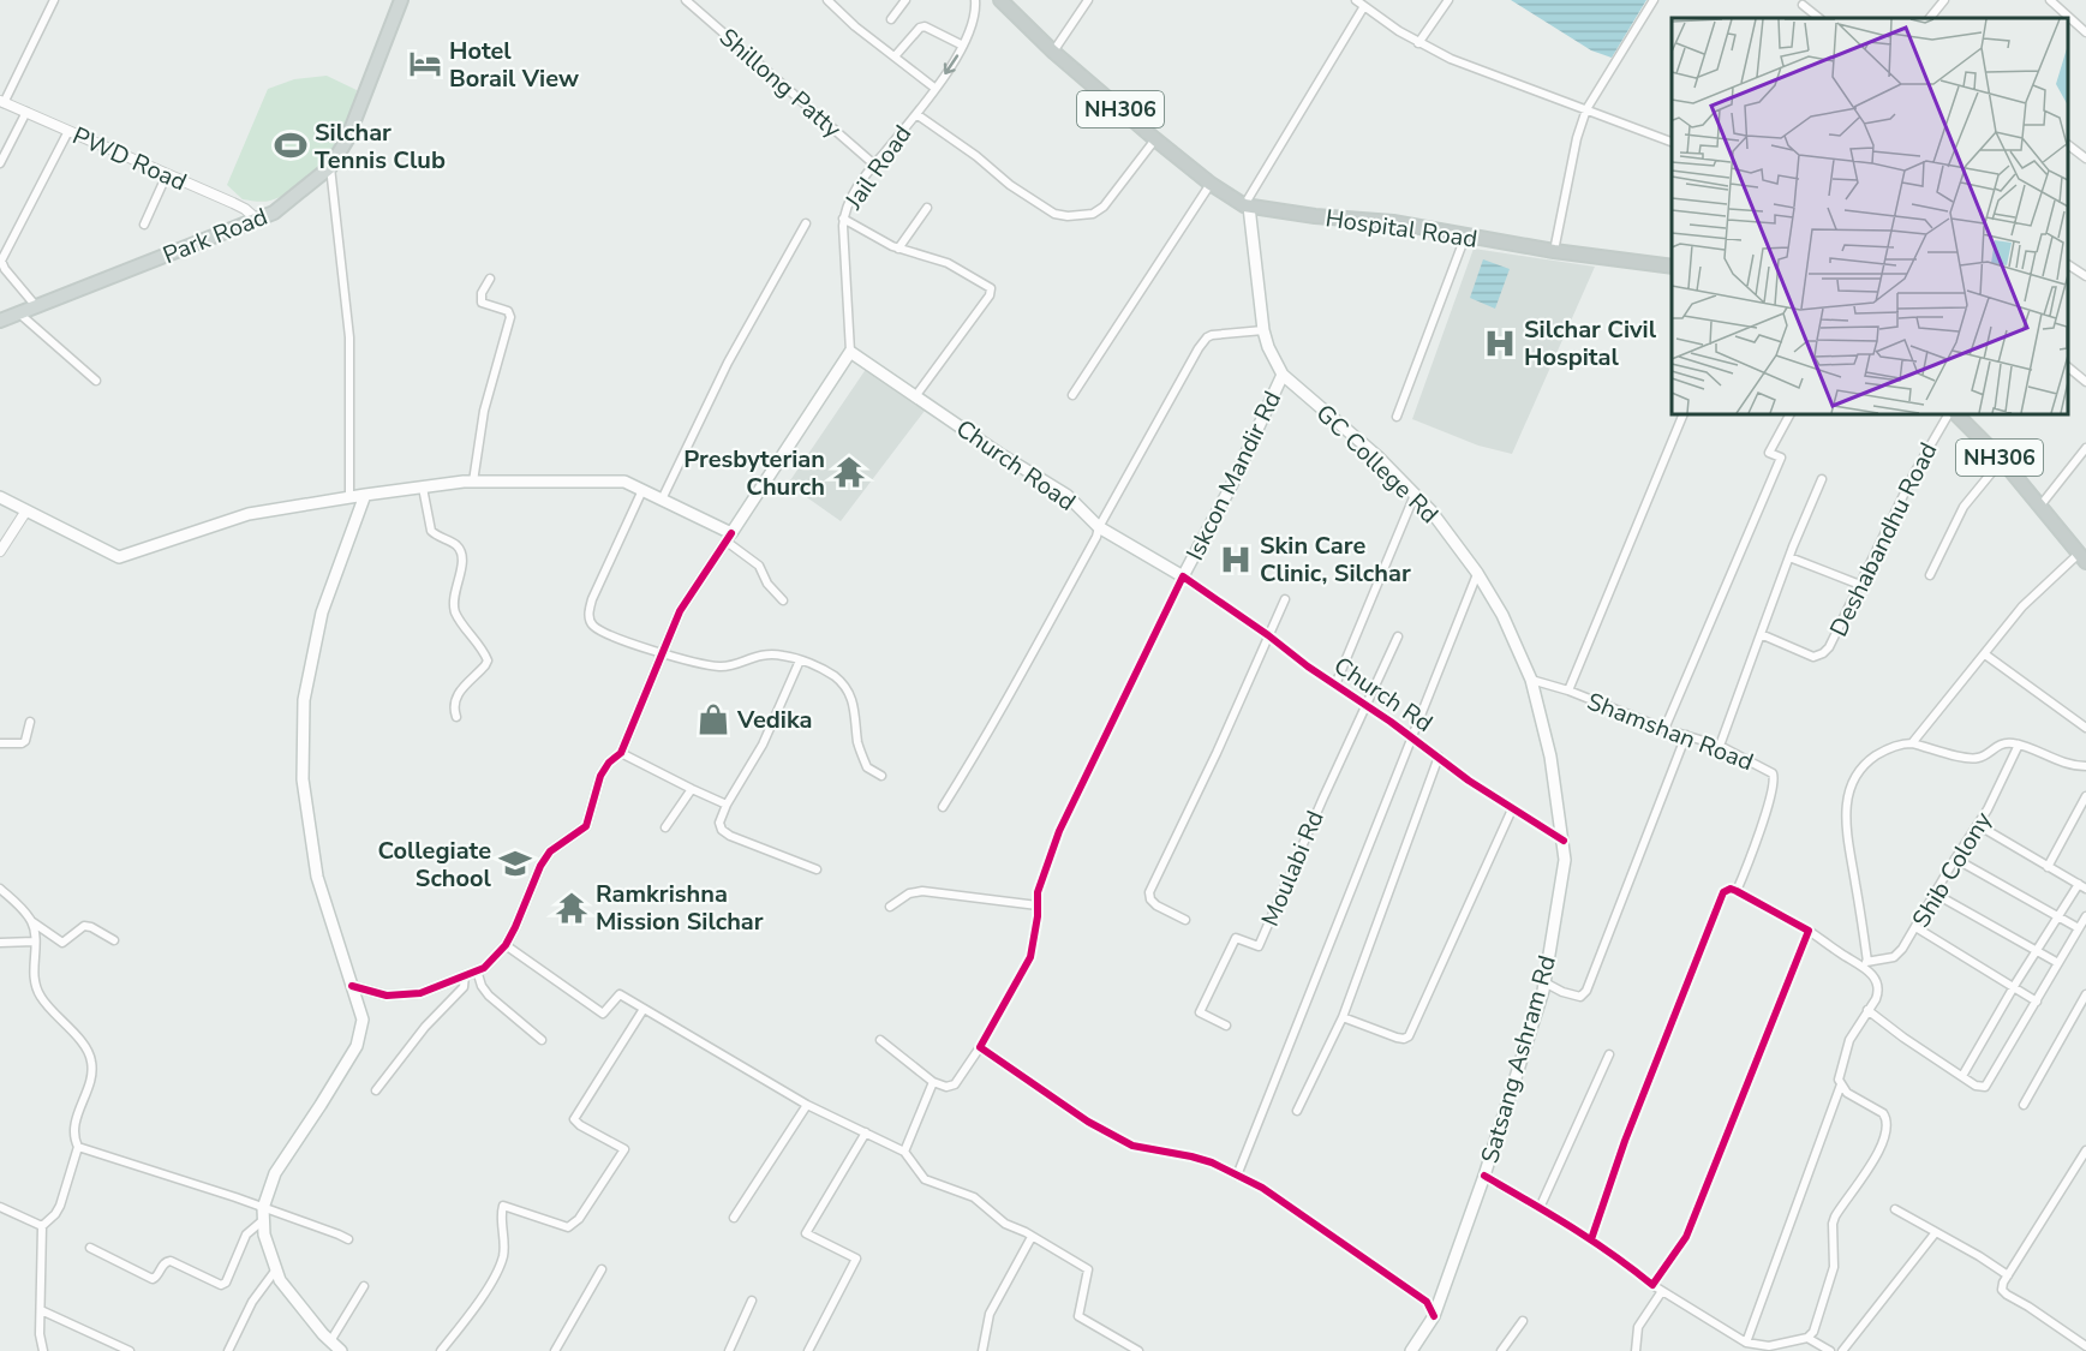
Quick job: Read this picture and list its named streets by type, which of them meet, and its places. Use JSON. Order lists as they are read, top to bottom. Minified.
{"streets":{"highway":["NH306","Hospital Road"],"main road":["Park Road","GC College Rd","Church Road","Iskcon Mandir Rd","Satsang Ashram Rd"],"street":["Shillong Patty","PWD Road","Jail Road","Deshabandhu Road","Church Rd","Shamshan Road","Moulabi Rd","Shib Colony"]},"crossings":[["Shillong Patty","Jail Road"],["NH306","Hospital Road"],["NH306","GC College Rd"],["PWD Road","Park Road"],["Jail Road","Church Road"],["Hospital Road","GC College Rd"],["GC College Rd","Iskcon Mandir Rd"],["GC College Rd","Church Rd"],["GC College Rd","Shamshan Road"],["GC College Rd","Satsang Ashram Rd"],["Church Road","Iskcon Mandir Rd"],["Church Road","Church Rd"],["Iskcon Mandir Rd","Church Rd"],["Church Rd","Moulabi Rd"],["Church Rd","Satsang Ashram Rd"]],"places":{"hotel":["Hotel Borail View"],"sports":["Silchar Tennis Club"],"hospital":["Silchar Civil Hospital","Skin Care Clinic, Silchar"],"temple":["Presbyterian Church","Ramkrishna Mission Silchar"],"shop":["Vedika"],"school or university":["Collegiate School"]}}
